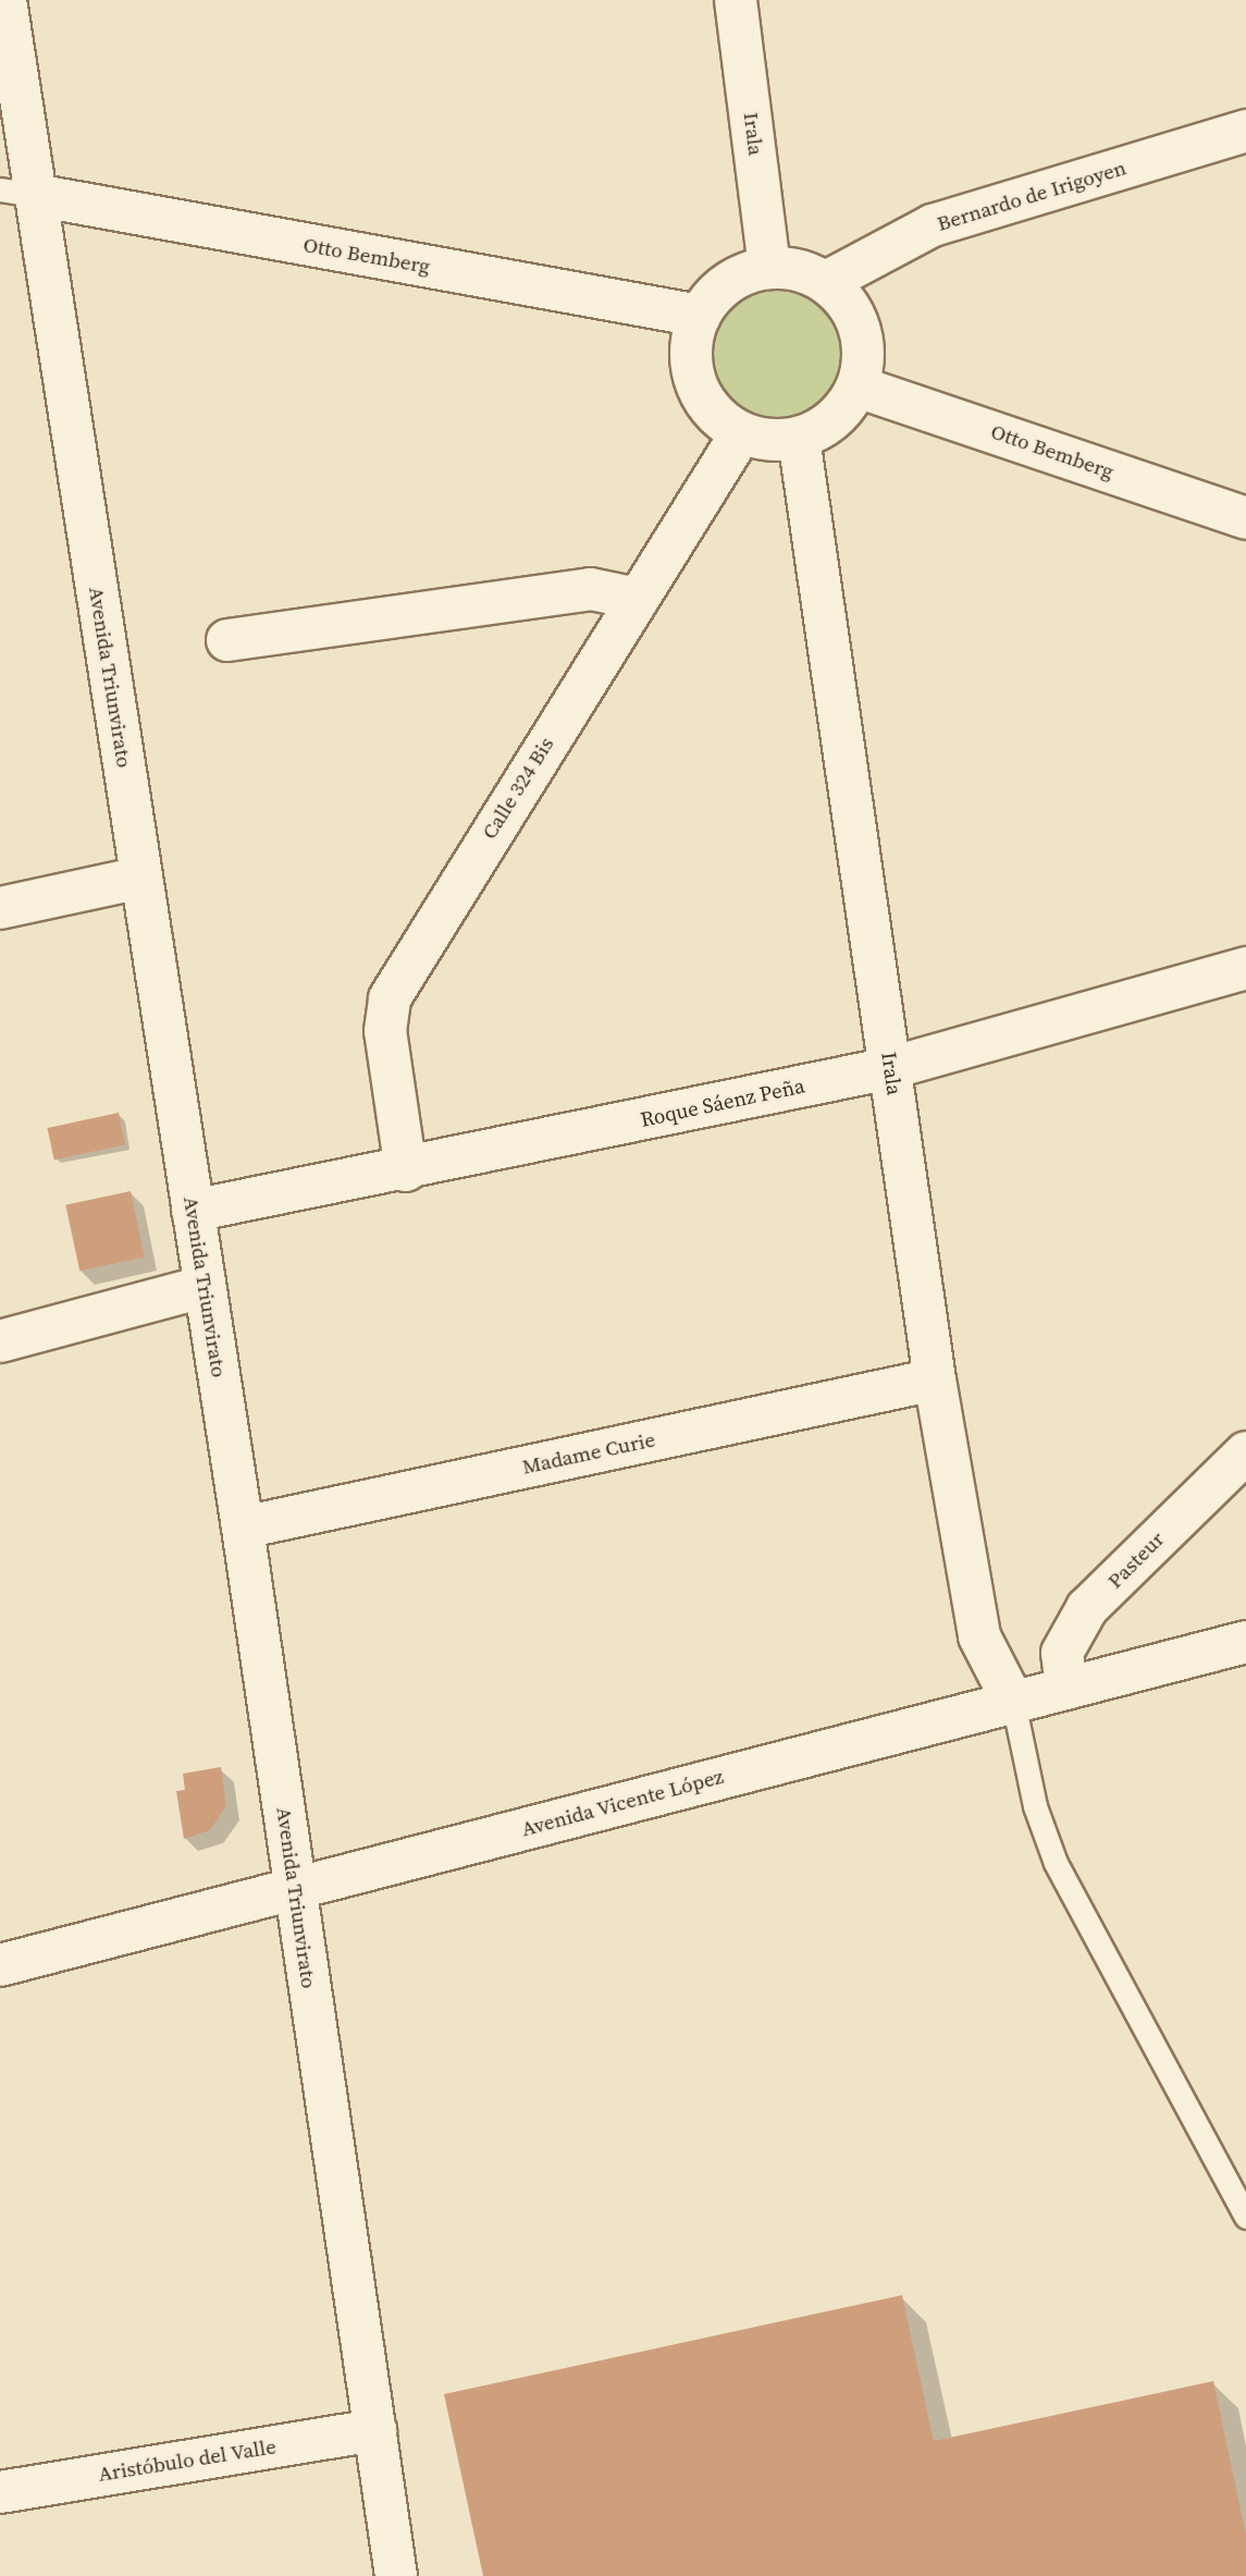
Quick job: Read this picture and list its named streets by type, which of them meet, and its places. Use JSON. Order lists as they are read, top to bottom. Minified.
{"streets":{"street":["Irala","Bernardo de Irigoyen","Otto Bemberg","Avenida Triunvirato","Calle 324 Bis","Roque Sáenz Peña","Madame Curie","Pasteur","Avenida Vicente López","Aristóbulo del Valle"]},"crossings":[["Irala","Bernardo de Irigoyen"],["Irala","Otto Bemberg"],["Irala","Calle 324 Bis"],["Irala","Roque Sáenz Peña"],["Irala","Madame Curie"],["Irala","Avenida Vicente López"],["Bernardo de Irigoyen","Otto Bemberg"],["Bernardo de Irigoyen","Calle 324 Bis"],["Otto Bemberg","Avenida Triunvirato"],["Otto Bemberg","Calle 324 Bis"],["Avenida Triunvirato","Roque Sáenz Peña"],["Avenida Triunvirato","Madame Curie"],["Avenida Triunvirato","Avenida Vicente López"],["Avenida Triunvirato","Aristóbulo del Valle"],["Calle 324 Bis","Roque Sáenz Peña"],["Pasteur","Avenida Vicente López"]]}
